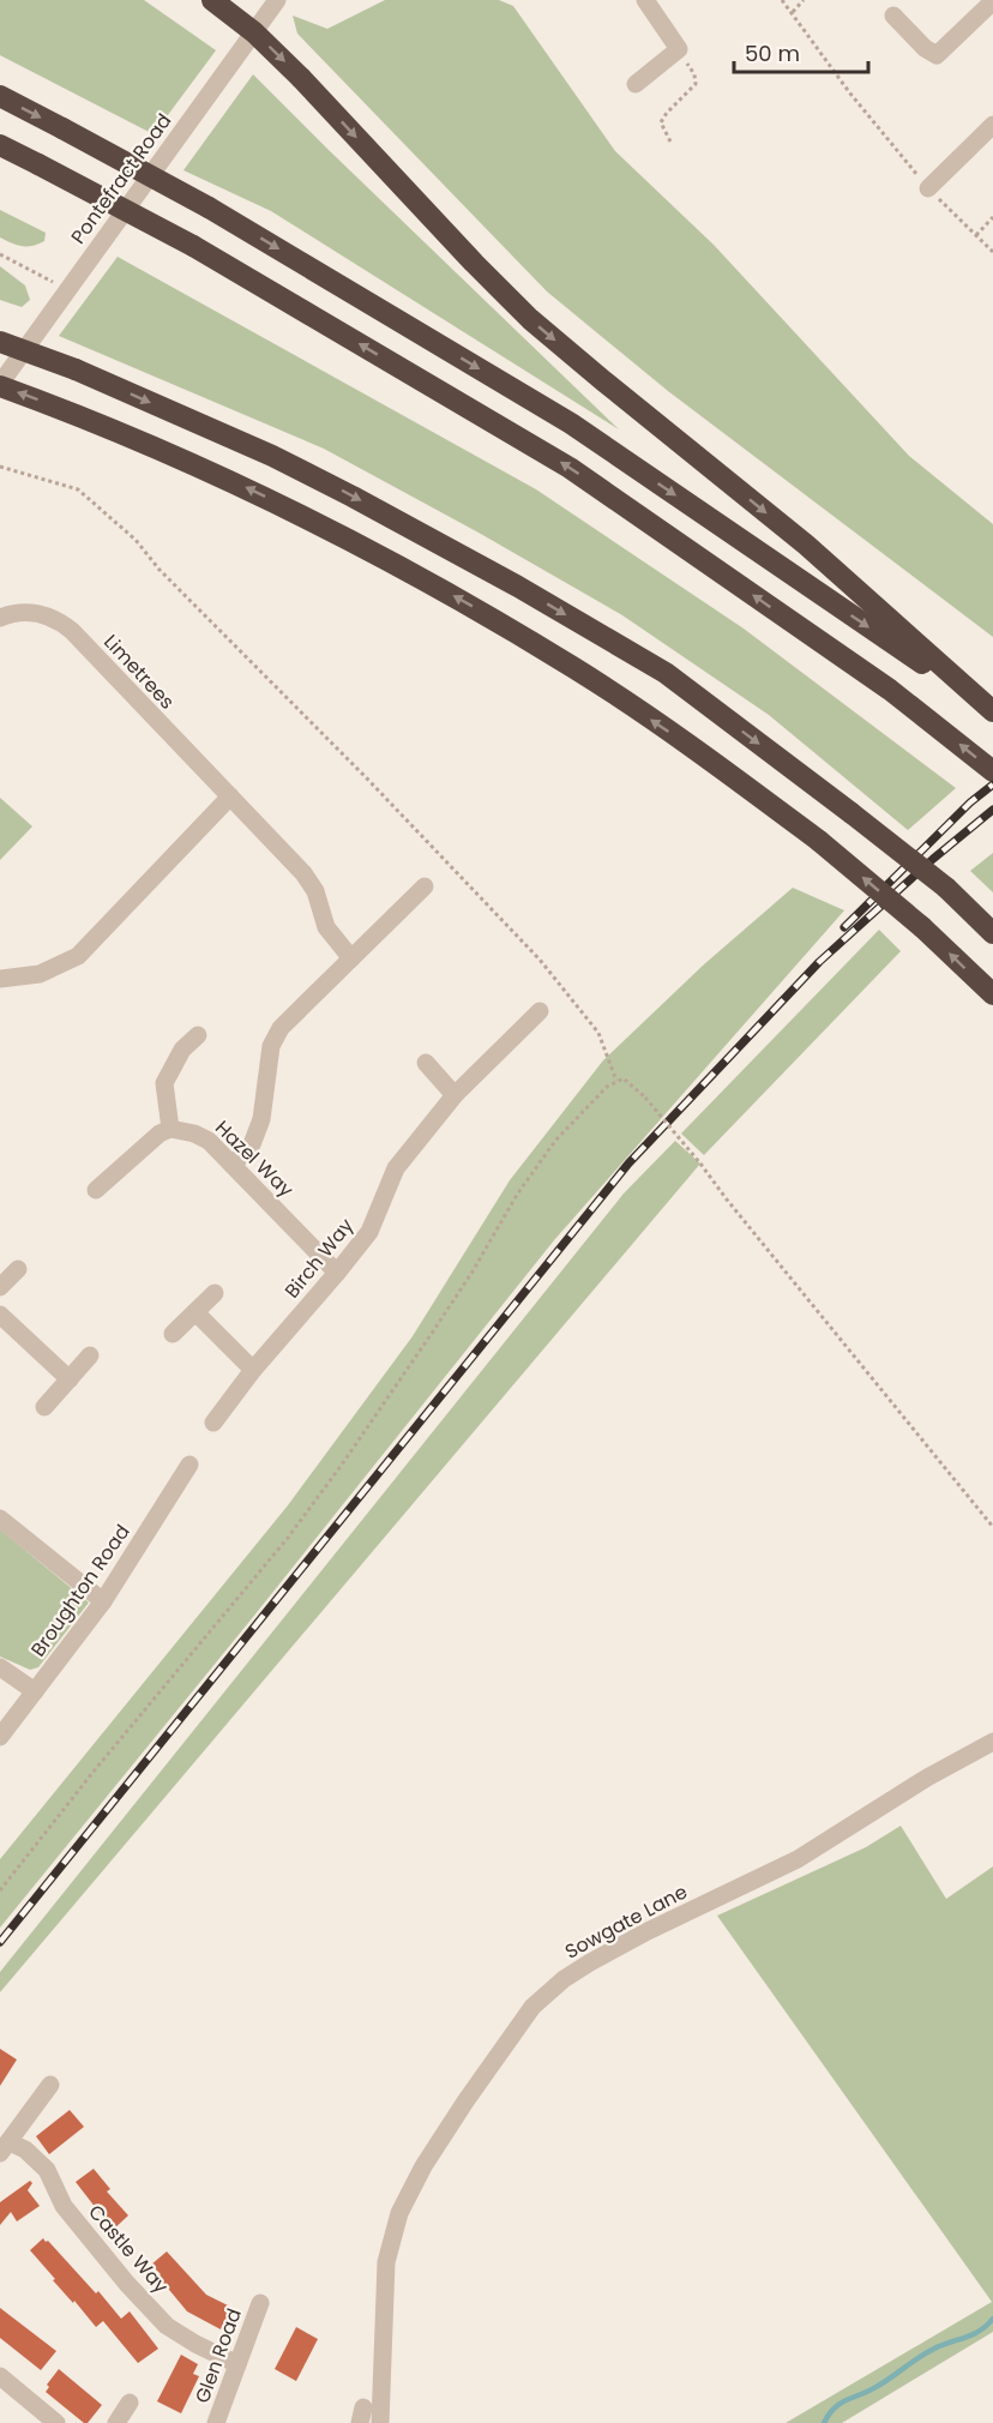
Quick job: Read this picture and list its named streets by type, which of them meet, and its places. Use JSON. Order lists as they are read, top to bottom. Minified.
{"streets":{"street":["Pontefract Road","Limetrees","Hazel Way","Birch Way","Broughton Road","Sowgate Lane","Castle Way","Glen Road"]},"crossings":[["Hazel Way","Birch Way"],["Castle Way","Glen Road"]],"scale_bar":"50 m"}
